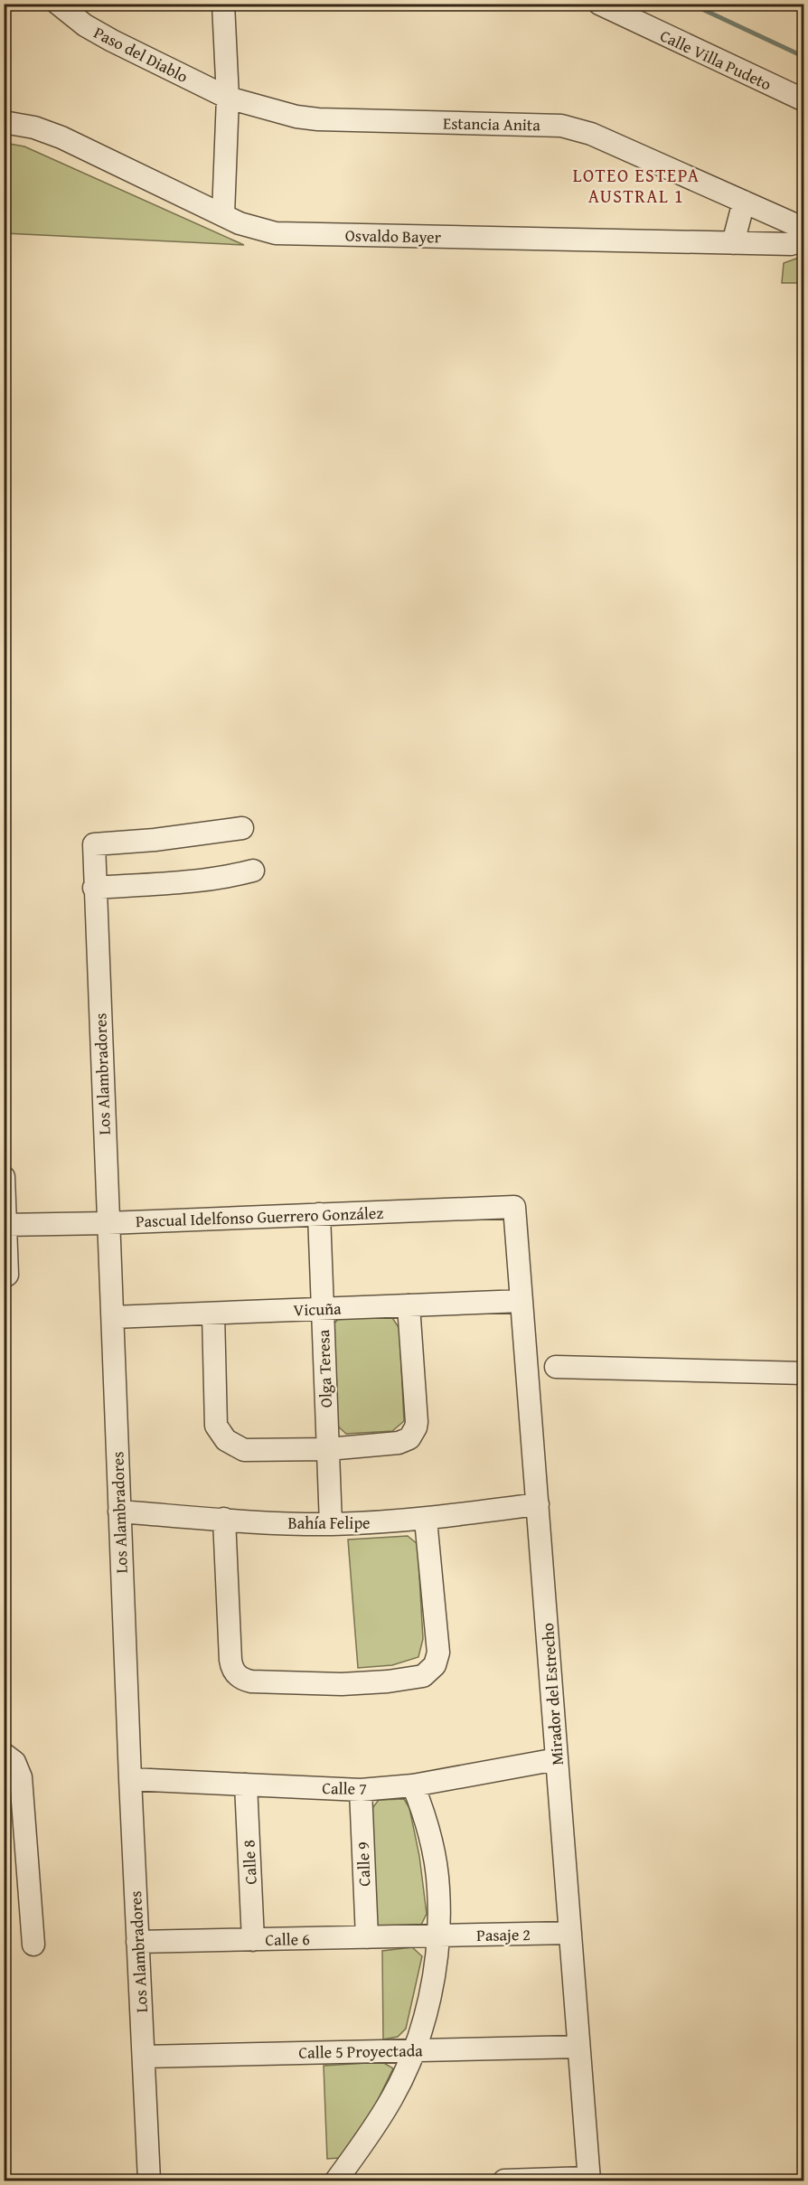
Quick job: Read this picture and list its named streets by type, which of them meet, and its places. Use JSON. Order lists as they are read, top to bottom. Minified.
{"streets":{"street":["Paso del Diablo","Calle Villa Pudeto","Estancia Anita","Osvaldo Bayer","Los Alambradores","Pascual Idelfonso Guerrero González","Vicuña","Olga Teresa","Bahía Felipe","Mirador del Estrecho","Calle 7","Calle 8","Calle 9","Pasaje 2","Calle 6","Calle 5 Proyectada"]},"crossings":[["Paso del Diablo","Estancia Anita"],["Los Alambradores","Pascual Idelfonso Guerrero González"],["Los Alambradores","Vicuña"],["Los Alambradores","Bahía Felipe"],["Los Alambradores","Calle 7"],["Los Alambradores","Calle 6"],["Los Alambradores","Calle 5 Proyectada"],["Pascual Idelfonso Guerrero González","Olga Teresa"],["Pascual Idelfonso Guerrero González","Mirador del Estrecho"],["Vicuña","Olga Teresa"],["Vicuña","Mirador del Estrecho"],["Olga Teresa","Bahía Felipe"],["Bahía Felipe","Mirador del Estrecho"],["Mirador del Estrecho","Calle 7"],["Mirador del Estrecho","Pasaje 2"],["Mirador del Estrecho","Calle 5 Proyectada"],["Calle 7","Calle 8"],["Calle 7","Calle 9"],["Calle 8","Calle 6"],["Calle 9","Calle 6"],["Pasaje 2","Calle 6"]],"districts":["LOTEO ESTEPA AUSTRAL 1"]}
